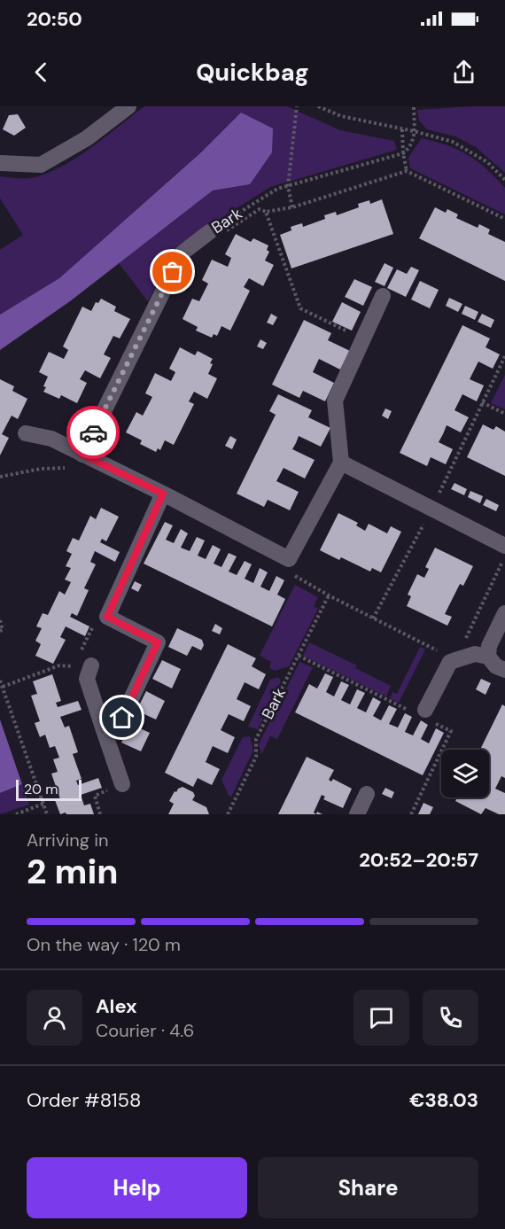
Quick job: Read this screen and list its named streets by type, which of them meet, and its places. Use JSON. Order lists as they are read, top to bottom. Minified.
{"streets":{"street":["Bark"]},"scale_bar":"20 m","page":{"status":"20:50","header":"Quickbag","scale":"20 m","heading":["2 min","Arriving in","20:52–20:57"],"panel":["Alex","Courier · 4.6","Order #8158","€38.03"],"bar":"On the way · 120 m","buttons":["Help","Share"]}}
